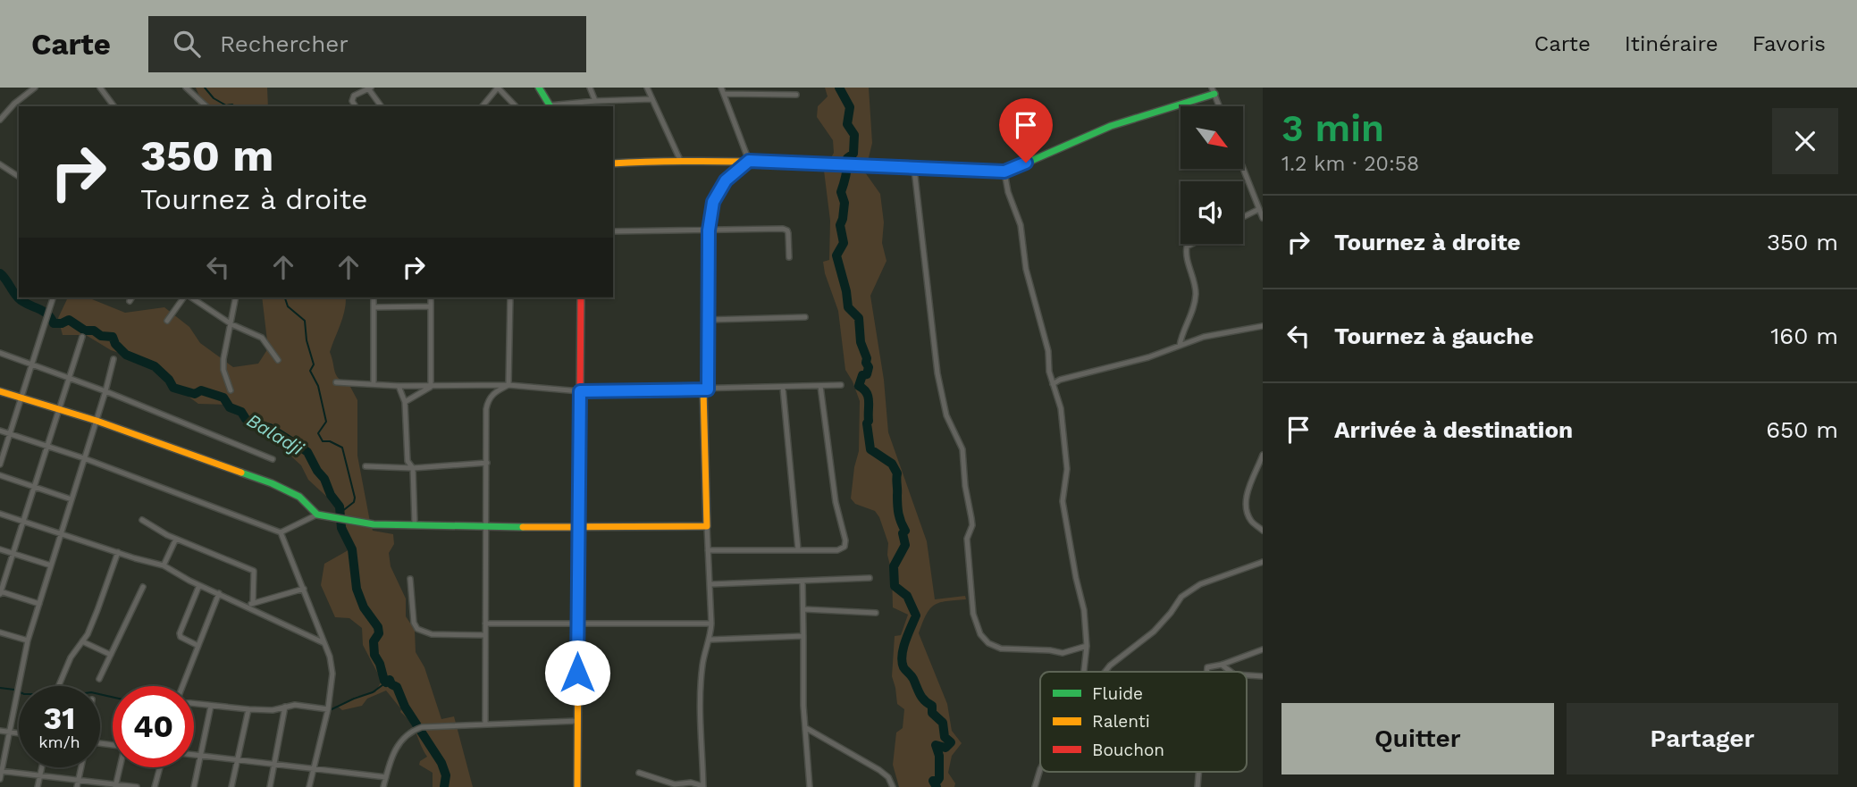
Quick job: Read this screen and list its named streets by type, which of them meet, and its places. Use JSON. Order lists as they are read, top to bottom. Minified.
{"water":["Baladji"],"legend":["Fluide","Ralenti","Bouchon"],"north":"bottom right","page":{"header":"Carte","search":"Rechercher","nav":["Carte","Itinéraire","Favoris"],"heading":["3 min","1.2 km · 20:58"],"turn":["350 m","Tournez à droite"],"list":[{"name":"Tournez à droite","value":"350 m"},{"name":"Tournez à gauche","value":"160 m"},{"name":"Arrivée à destination","value":"650 m"}],"speed":"31 km/h","limit":"40","buttons":["Quitter","Partager"]}}
